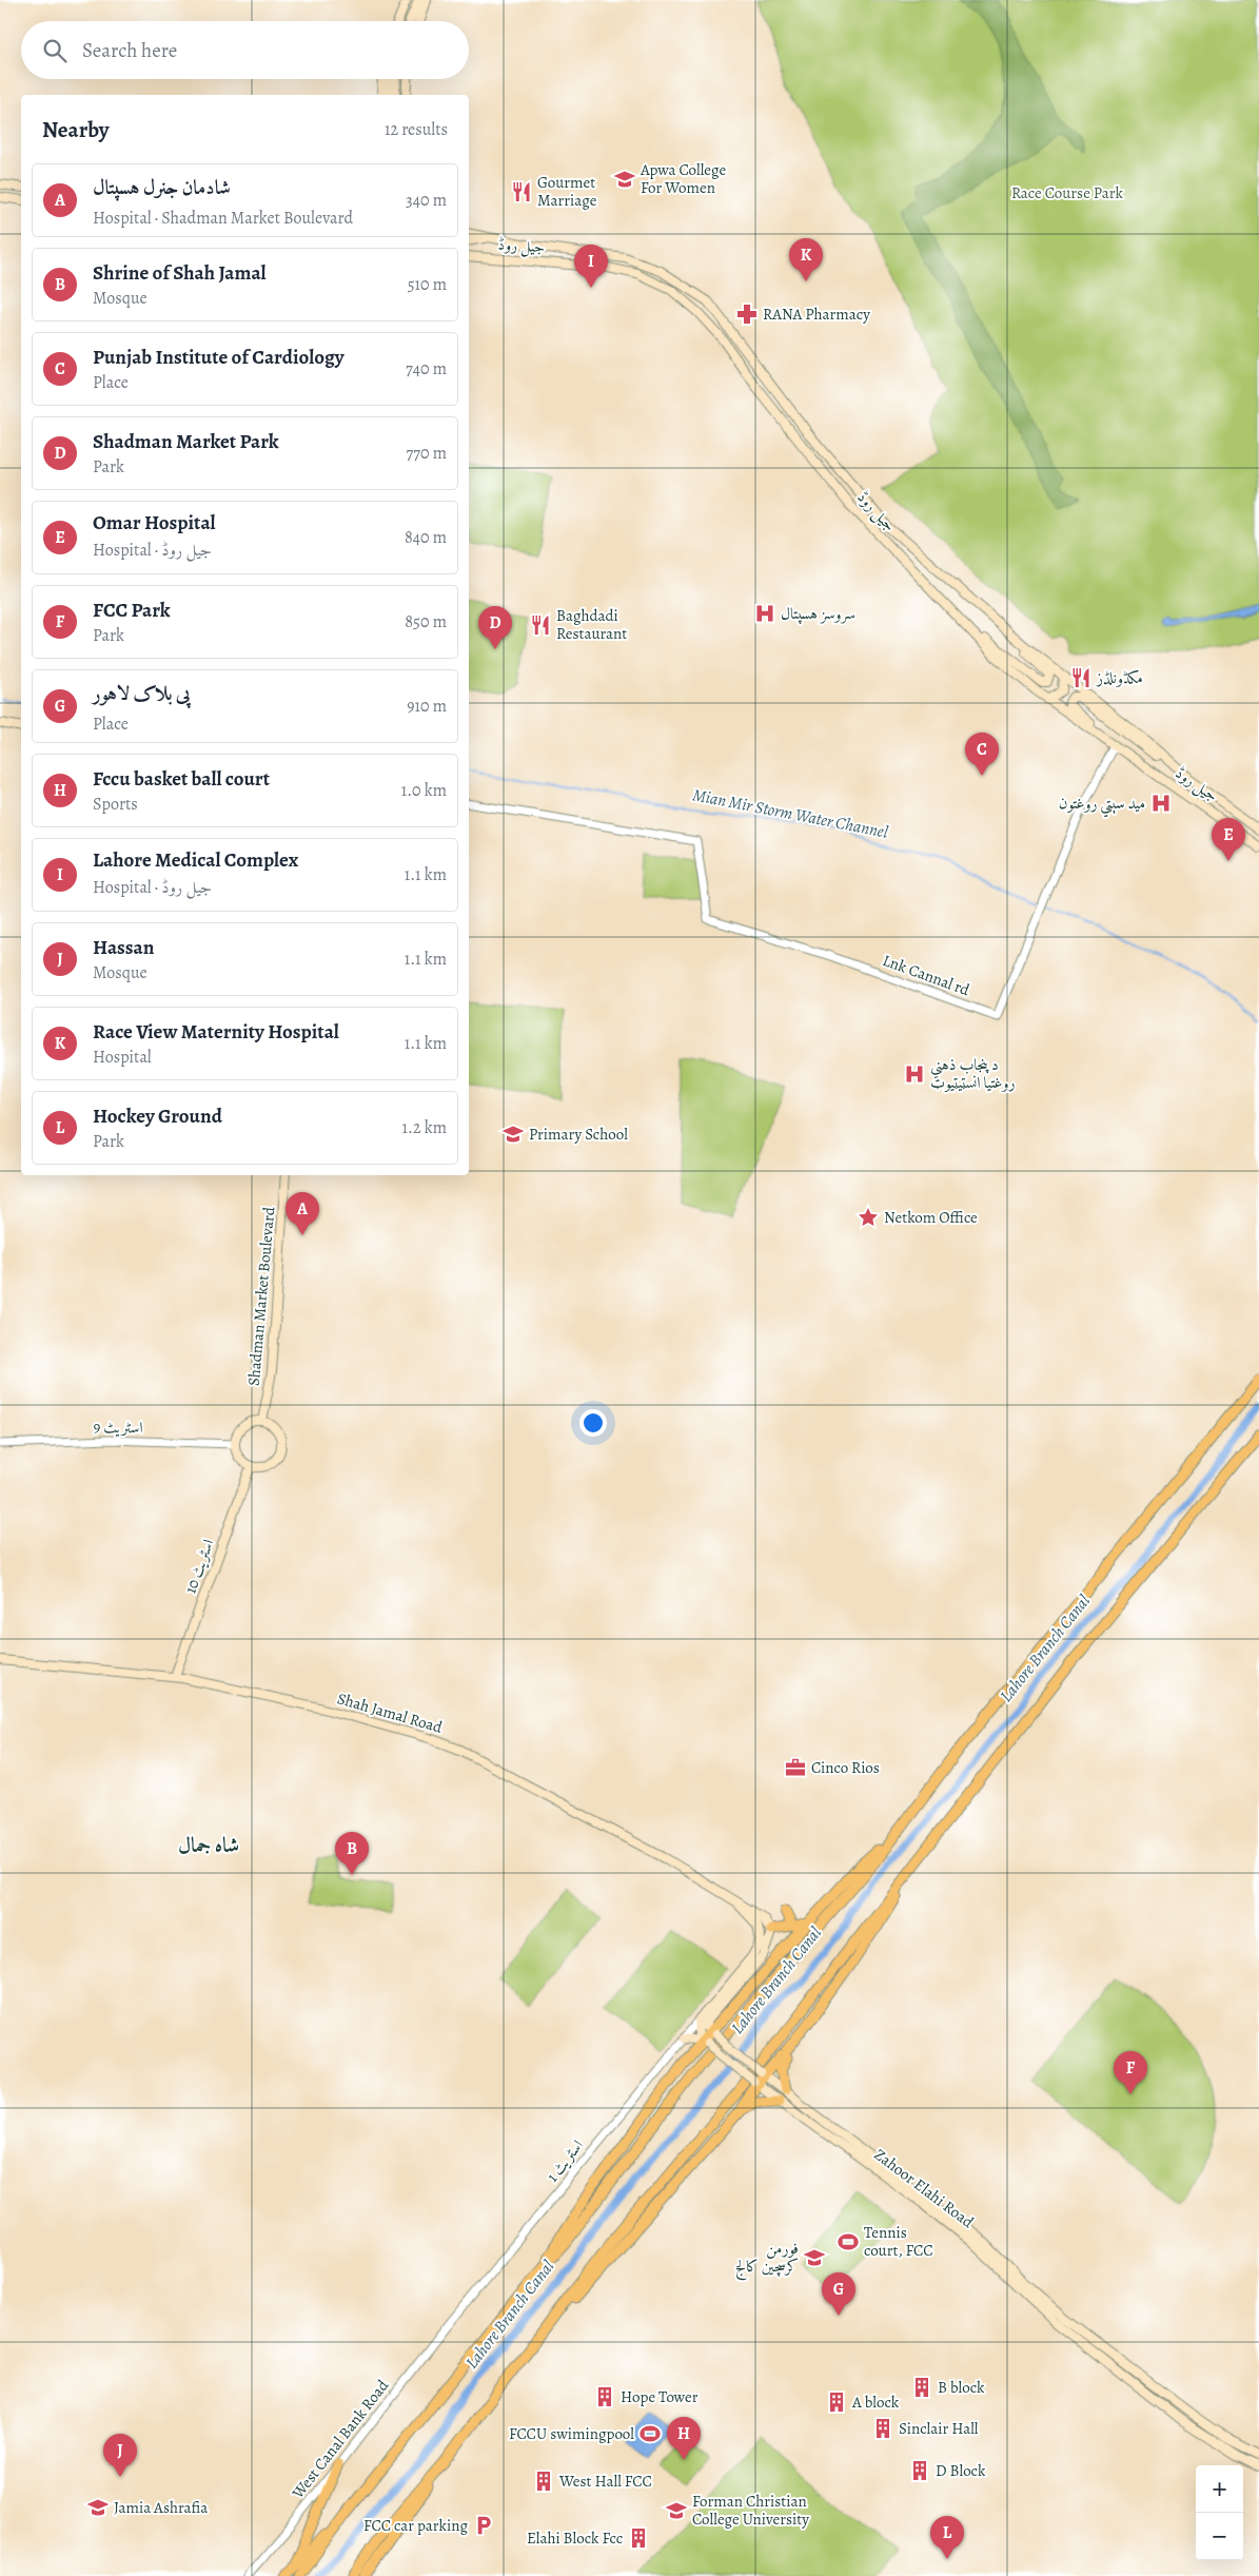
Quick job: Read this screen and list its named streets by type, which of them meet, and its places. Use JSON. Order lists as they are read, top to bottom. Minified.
{"streets":{"main road":["جیل روڈ","Shadman Market Boulevard","اسٹریٹ 10","Shah Jamal Road","Zahoor Elahi Road"],"street":["Lnk Cannal rd","اسٹریٹ 9","اسٹریٹ 1","West Canal Bank Road"]},"crossings":[["جیل روڈ","Lnk Cannal rd"],["Shadman Market Boulevard","اسٹریٹ 9"],["Shadman Market Boulevard","اسٹریٹ 10"],["اسٹریٹ 9","اسٹریٹ 10"],["اسٹریٹ 10","Shah Jamal Road"],["اسٹریٹ 1","West Canal Bank Road"]],"districts":["شاہ جمال"],"water":["Mian Mir Storm Water Channel","Lahore Branch Canal"],"parks":["Race Course Park"],"places":{"school or university":["Apwa College For Women","Primary School","فورمن کرسچین کالج","Jamia Ashrafia","Forman Christian College University"],"restaurant":["Gourmet Marriage","Baghdadi Restaurant","مکڈونلڈز"],"pharmacy":["RANA Pharmacy"],"hospital":["سروسز ہسپتال","مید سېټي روغتون","د پنجاب ذهني روغتیا انسټیټیوټ"],"place":["Netkom Office"],"office":["Cinco Rios"],"sports":["Tennis court, FCC","FCCU swimingpool"],"building":["B block","Hope Tower","A block","Sinclair Hall","D Block","West Hall FCC","Elahi Block Fcc"],"parking":["FCC car parking"]},"page":{"search":"Search here","heading":["Nearby","12 results"],"list":[{"mark":"A","name":"شادمان جنرل ہسپتال","note":"Hospital · Shadman Market Boulevard","value":"340 m"},{"mark":"B","name":"Shrine of Shah Jamal","note":"Mosque","value":"510 m"},{"mark":"C","name":"Punjab Institute of Cardiology","note":"Place","value":"740 m"},{"mark":"D","name":"Shadman Market Park","note":"Park","value":"770 m"},{"mark":"E","name":"Omar Hospital","note":"Hospital · جیل روڈ","value":"840 m"},{"mark":"F","name":"FCC Park","note":"Park","value":"850 m"},{"mark":"G","name":"پی بلاک لاہور","note":"Place","value":"910 m"},{"mark":"H","name":"Fccu basket ball court","note":"Sports","value":"1.0 km"},{"mark":"I","name":"Lahore Medical Complex","note":"Hospital · جیل روڈ","value":"1.1 km"},{"mark":"J","name":"Hassan","note":"Mosque","value":"1.1 km"},{"mark":"K","name":"Race View Maternity Hospital","note":"Hospital","value":"1.1 km"},{"mark":"L","name":"Hockey Ground","note":"Park","value":"1.2 km"}],"pins":["K","I","D","C","E","A","B","F","G","H","J","L"],"map_buttons":["+","−"]}}
